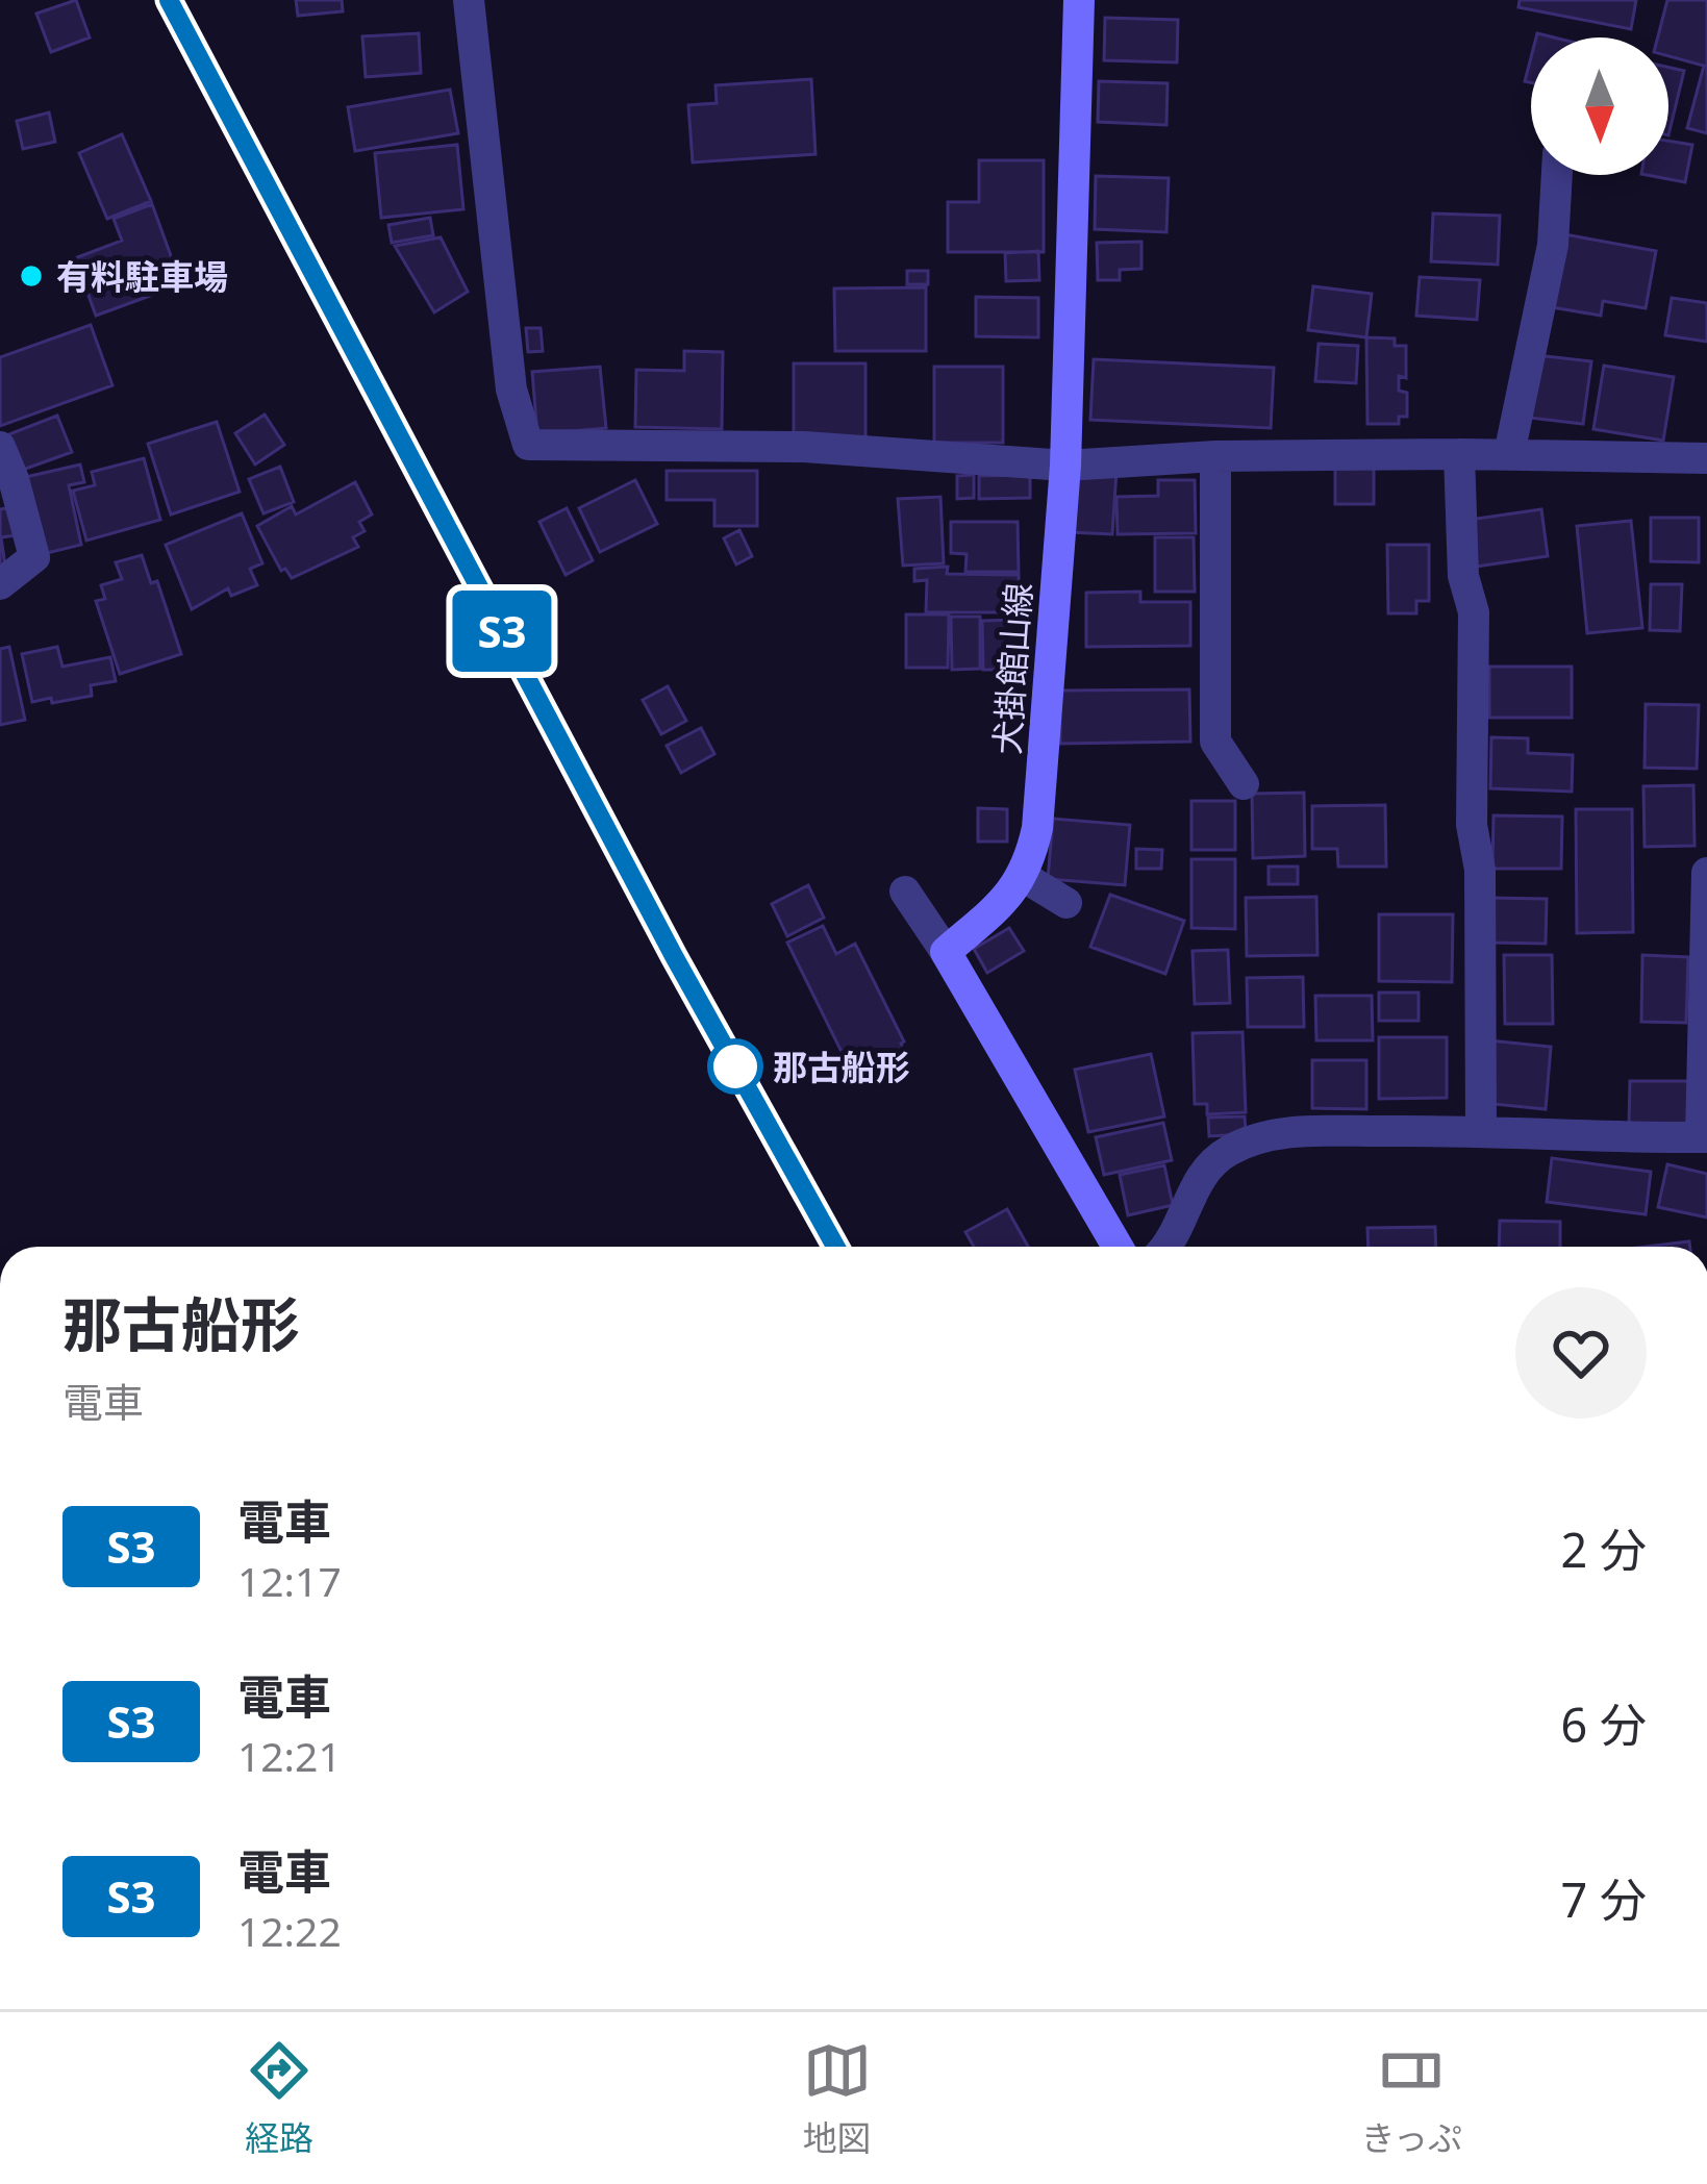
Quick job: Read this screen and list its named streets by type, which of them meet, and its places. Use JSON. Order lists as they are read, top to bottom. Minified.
{"streets":{"main road":["犬掛館山線"]},"places":["有料駐車場","那古船形"],"north":"bottom","page":{"on_map":"S3","heading":["那古船形","電車"],"list":[{"mark":"S3","name":"電車","note":"12:17","value":"2 分"},{"mark":"S3","name":"電車","note":"12:21","value":"6 分"},{"mark":"S3","name":"電車","note":"12:22","value":"7 分"}],"tabs":["経路","地図","きっぷ"]}}
